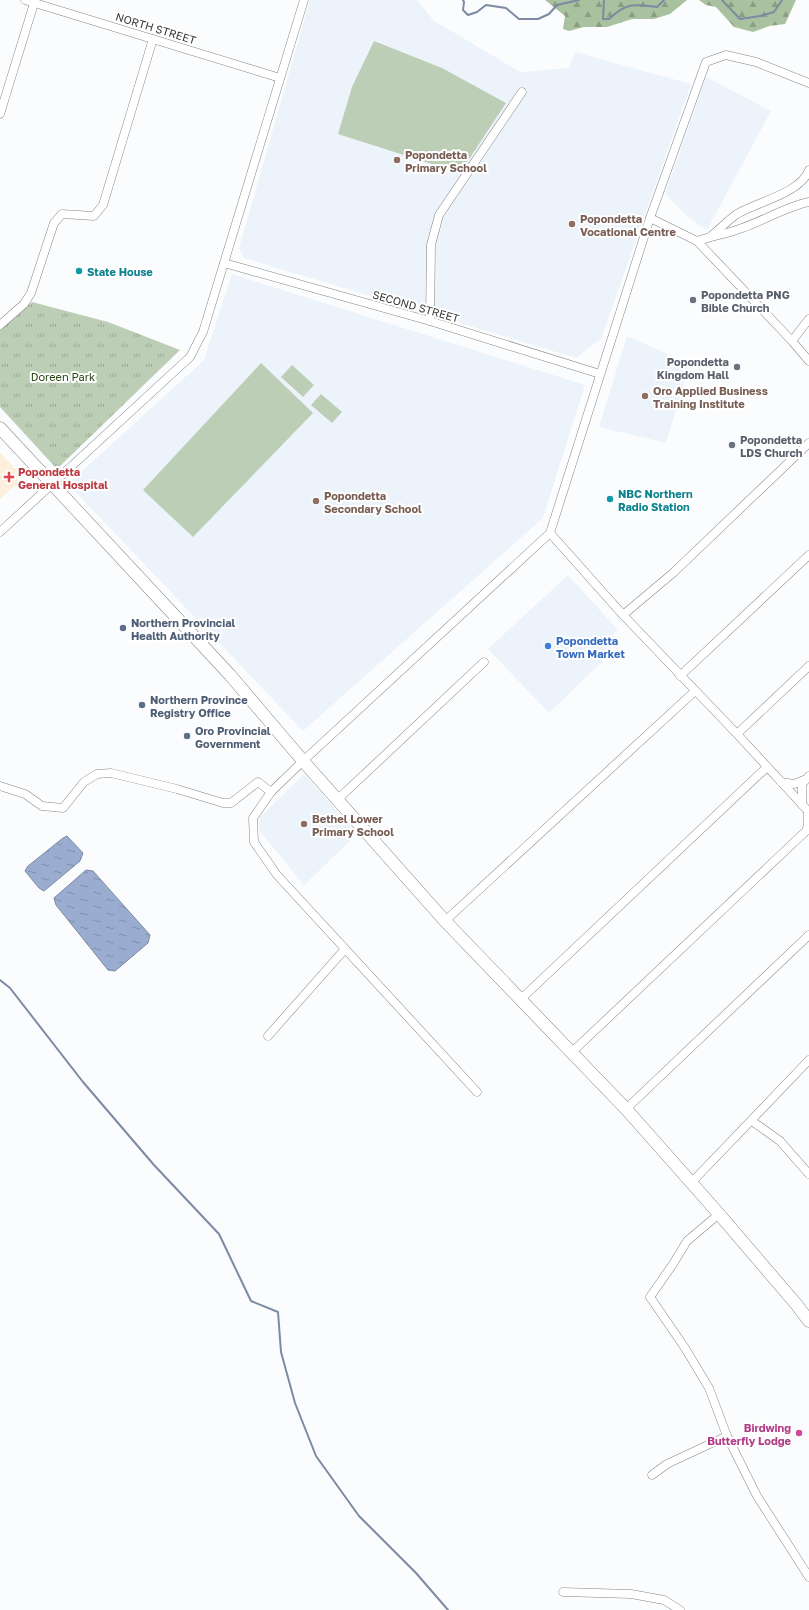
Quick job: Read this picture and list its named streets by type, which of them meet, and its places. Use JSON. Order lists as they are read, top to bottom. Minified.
{"streets":{"street":["NORTH STREET","SECOND STREET"]},"parks":["Doreen Park"],"places":{"other":["Popondetta Primary School","Popondetta Vocational Centre","State House","Popondetta PNG Bible Church","Popondetta Kingdom Hall","Oro Applied Business Training Institute","Popondetta LDS Church","NBC Northern Radio Station","Popondetta Secondary School","Northern Provincial Health Authority","Popondetta Town Market","Northern Province Registry Office","Oro Provincial Government","Bethel Lower Primary School","Birdwing Butterfly Lodge"],"health":["Popondetta General Hospital"]}}
